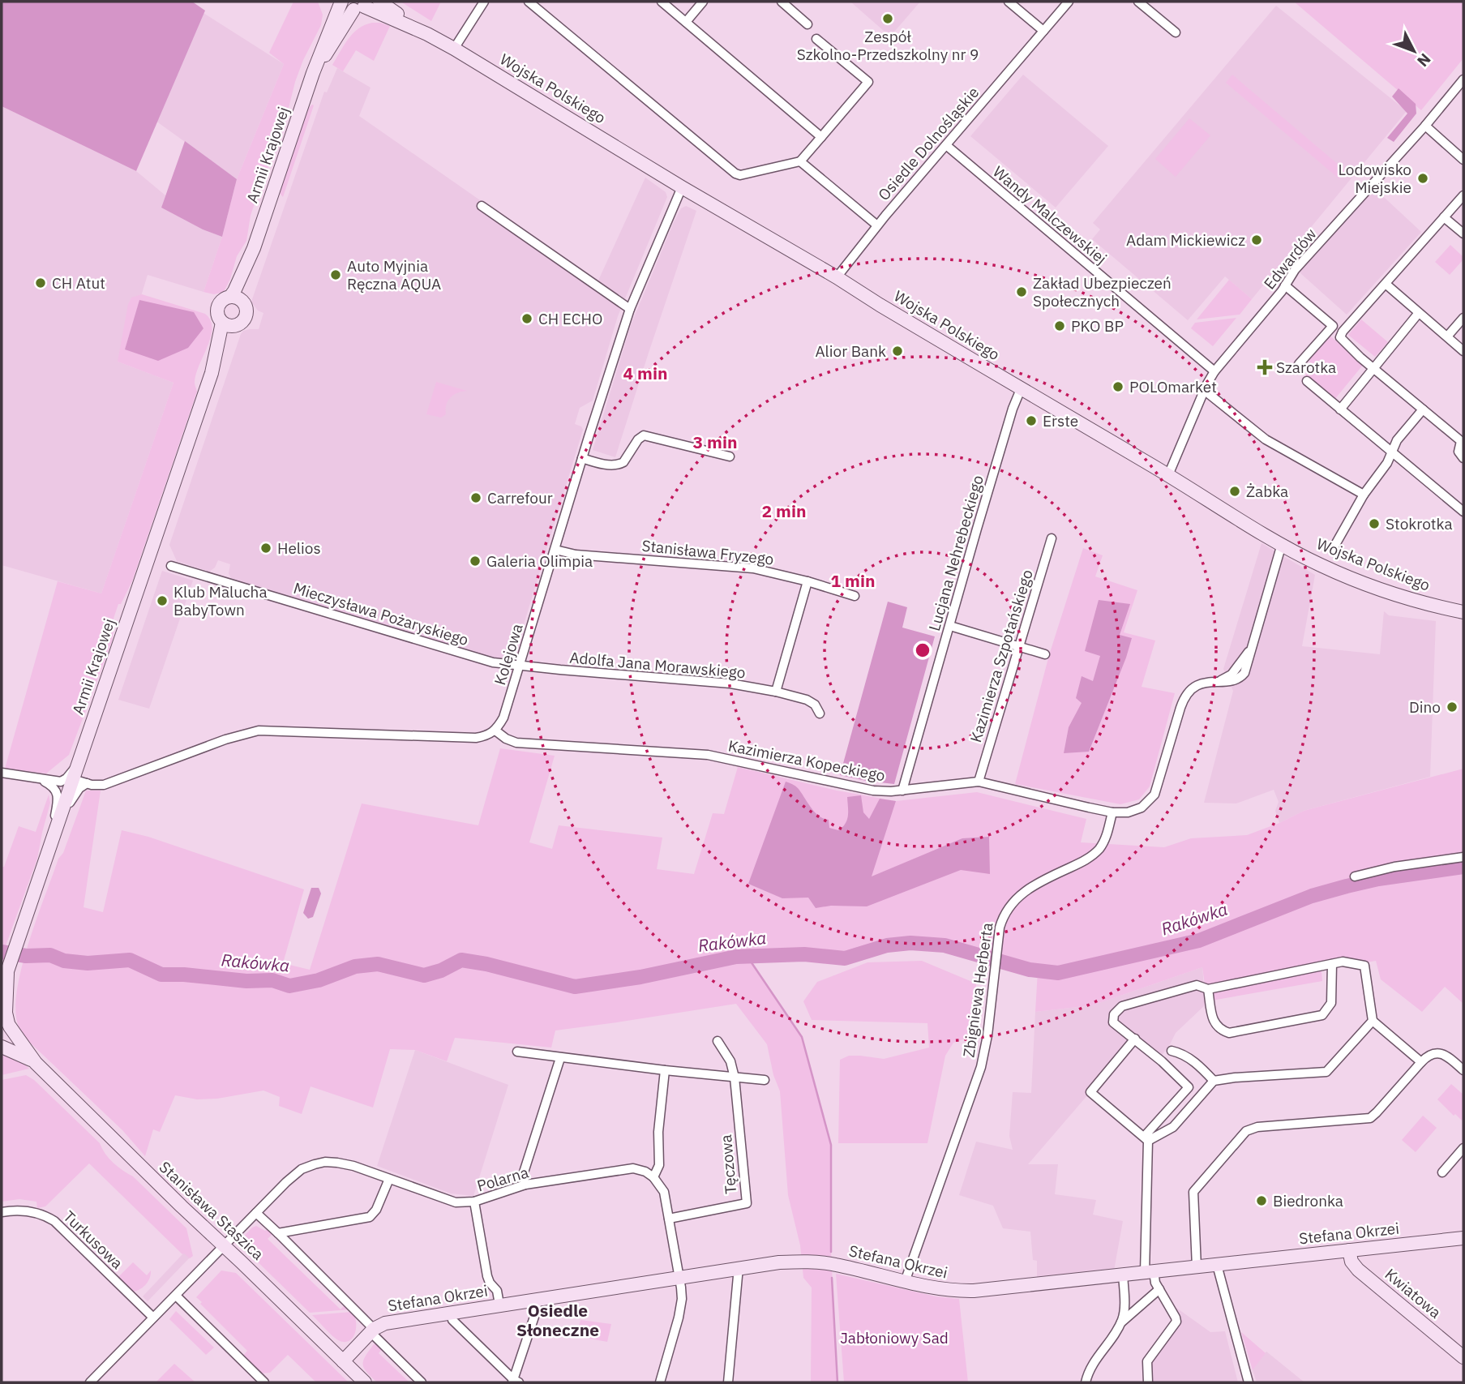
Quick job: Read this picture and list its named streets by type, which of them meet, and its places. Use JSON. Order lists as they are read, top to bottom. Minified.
{"streets":{"street":["Wojska Polskiego","Osiedle Dolnośląskie","Armii Krajowej","Wandy Malczewskiej","Edwardów","Stanisława Fryzego","Lucjana Nehrebeckiego","Mieczysława Pożaryskiego","Kolejowa","Kazimierza Szpotańskiego","Adolfa Jana Morawskiego","Kazimierza Kopeckiego","Zbigniewa Herberta","Tęczowa","Polarna","Stanisława Staszica","Stefana Okrzei","Turkusowa","Kwiatowa"]},"crossings":[["Wojska Polskiego","Osiedle Dolnośląskie"],["Wojska Polskiego","Armii Krajowej"],["Wojska Polskiego","Edwardów"],["Wojska Polskiego","Lucjana Nehrebeckiego"],["Wojska Polskiego","Kolejowa"],["Osiedle Dolnośląskie","Wandy Malczewskiej"],["Armii Krajowej","Stanisława Staszica"],["Wandy Malczewskiej","Edwardów"],["Stanisława Fryzego","Kolejowa"],["Lucjana Nehrebeckiego","Kazimierza Kopeckiego"],["Mieczysława Pożaryskiego","Kolejowa"],["Mieczysława Pożaryskiego","Adolfa Jana Morawskiego"],["Kolejowa","Adolfa Jana Morawskiego"],["Kolejowa","Kazimierza Kopeckiego"],["Kazimierza Szpotańskiego","Kazimierza Kopeckiego"],["Kazimierza Kopeckiego","Zbigniewa Herberta"],["Zbigniewa Herberta","Stefana Okrzei"],["Polarna","Stanisława Staszica"],["Polarna","Turkusowa"],["Stanisława Staszica","Stefana Okrzei"],["Stefana Okrzei","Kwiatowa"]],"districts":["Osiedle Słoneczne"],"water":["Rakówka"],"parks":["Jabłoniowy Sad"],"places":{"other":["Zespół Szkolno-Przedszkolny nr 9","Lodowisko Miejskie","Adam Mickiewicz","Auto Myjnia Ręczna AQUA","CH Atut","Zakład Ubezpieczeń Społecznych","CH ECHO","PKO BP","Alior Bank","POLOmarket","Erste","Żabka","Carrefour","Stokrotka","Helios","Galeria Olimpia","Klub Malucha BabyTown","Dino","Biedronka"],"health":["Szarotka"]},"north":"bottom right","rings":["4 min","3 min","2 min","1 min"]}
